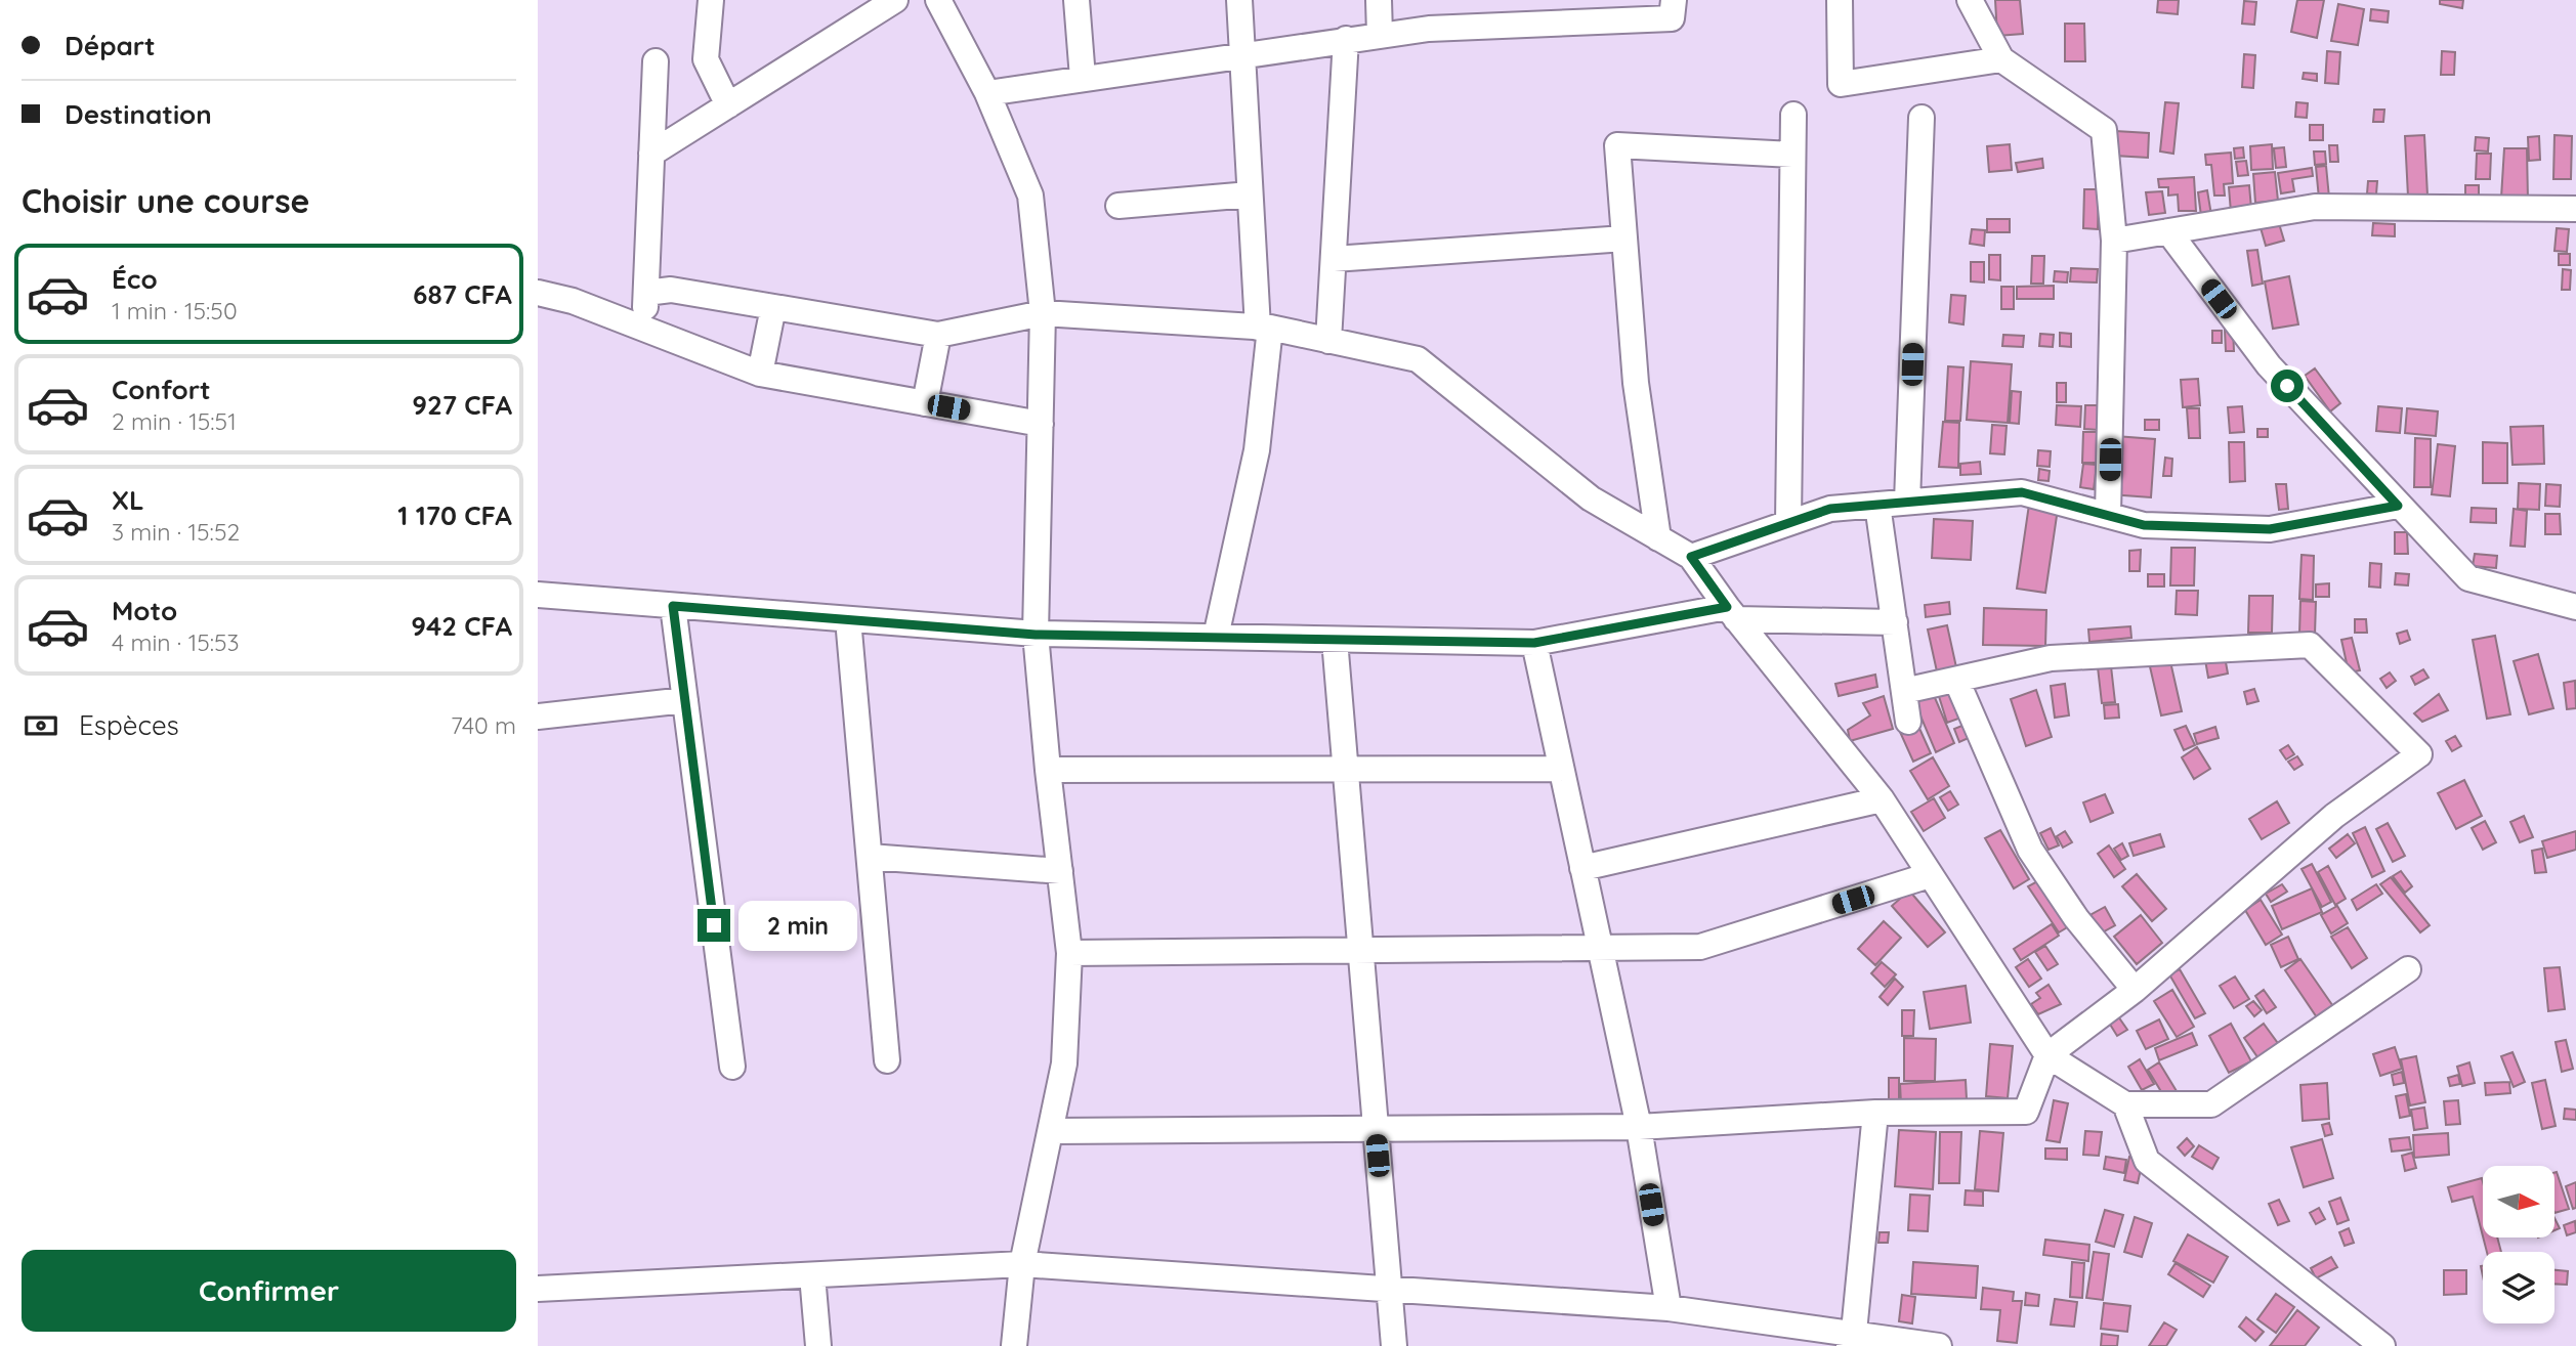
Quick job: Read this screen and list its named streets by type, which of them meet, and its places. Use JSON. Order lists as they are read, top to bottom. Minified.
{"north":"right","page":{"banner":["Départ","Destination"],"heading":"Choisir une course","list":[{"name":"Éco","note":"1 min · 15:50","value":"687 CFA"},{"name":"Confort","note":"2 min · 15:51","value":"927 CFA"},{"name":"XL","note":"3 min · 15:52","value":"1 170 CFA"},{"name":"Moto","note":"4 min · 15:53","value":"942 CFA"}],"pay":["Espèces","740 m"],"bubble":"2 min","buttons":"Confirmer"}}
